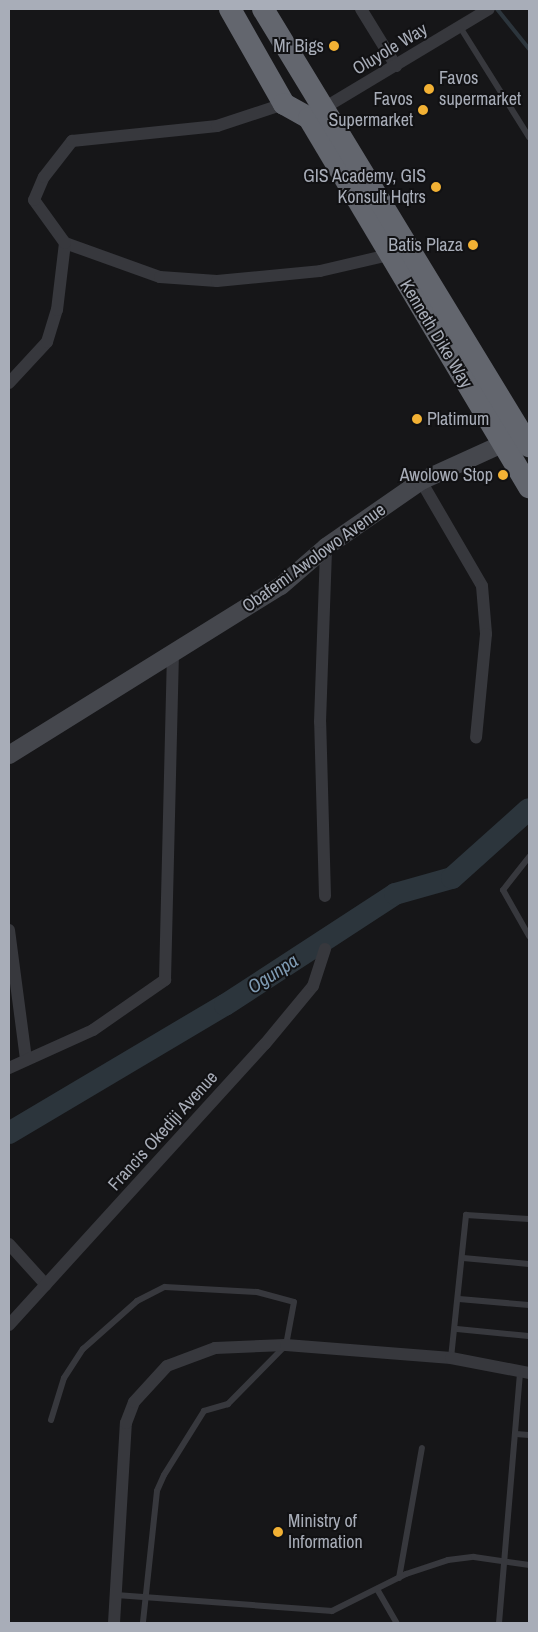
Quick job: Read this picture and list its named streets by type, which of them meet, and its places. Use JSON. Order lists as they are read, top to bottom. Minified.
{"streets":{"highway":["Kenneth Dike Way"],"main road":["Obafemi Awolowo Avenue"],"street":["Oluyole Way","Francis Okediji Avenue"]},"crossings":[["Oluyole Way","Kenneth Dike Way"],["Kenneth Dike Way","Obafemi Awolowo Avenue"]],"water":["Ogunpa"],"places":["Mr Bigs","Favos supermarket","Favos Supermarket","GIS Academy, GIS Konsult Hqtrs","Batis Plaza","Platimum","Awolowo Stop","Ministry of Information"]}
